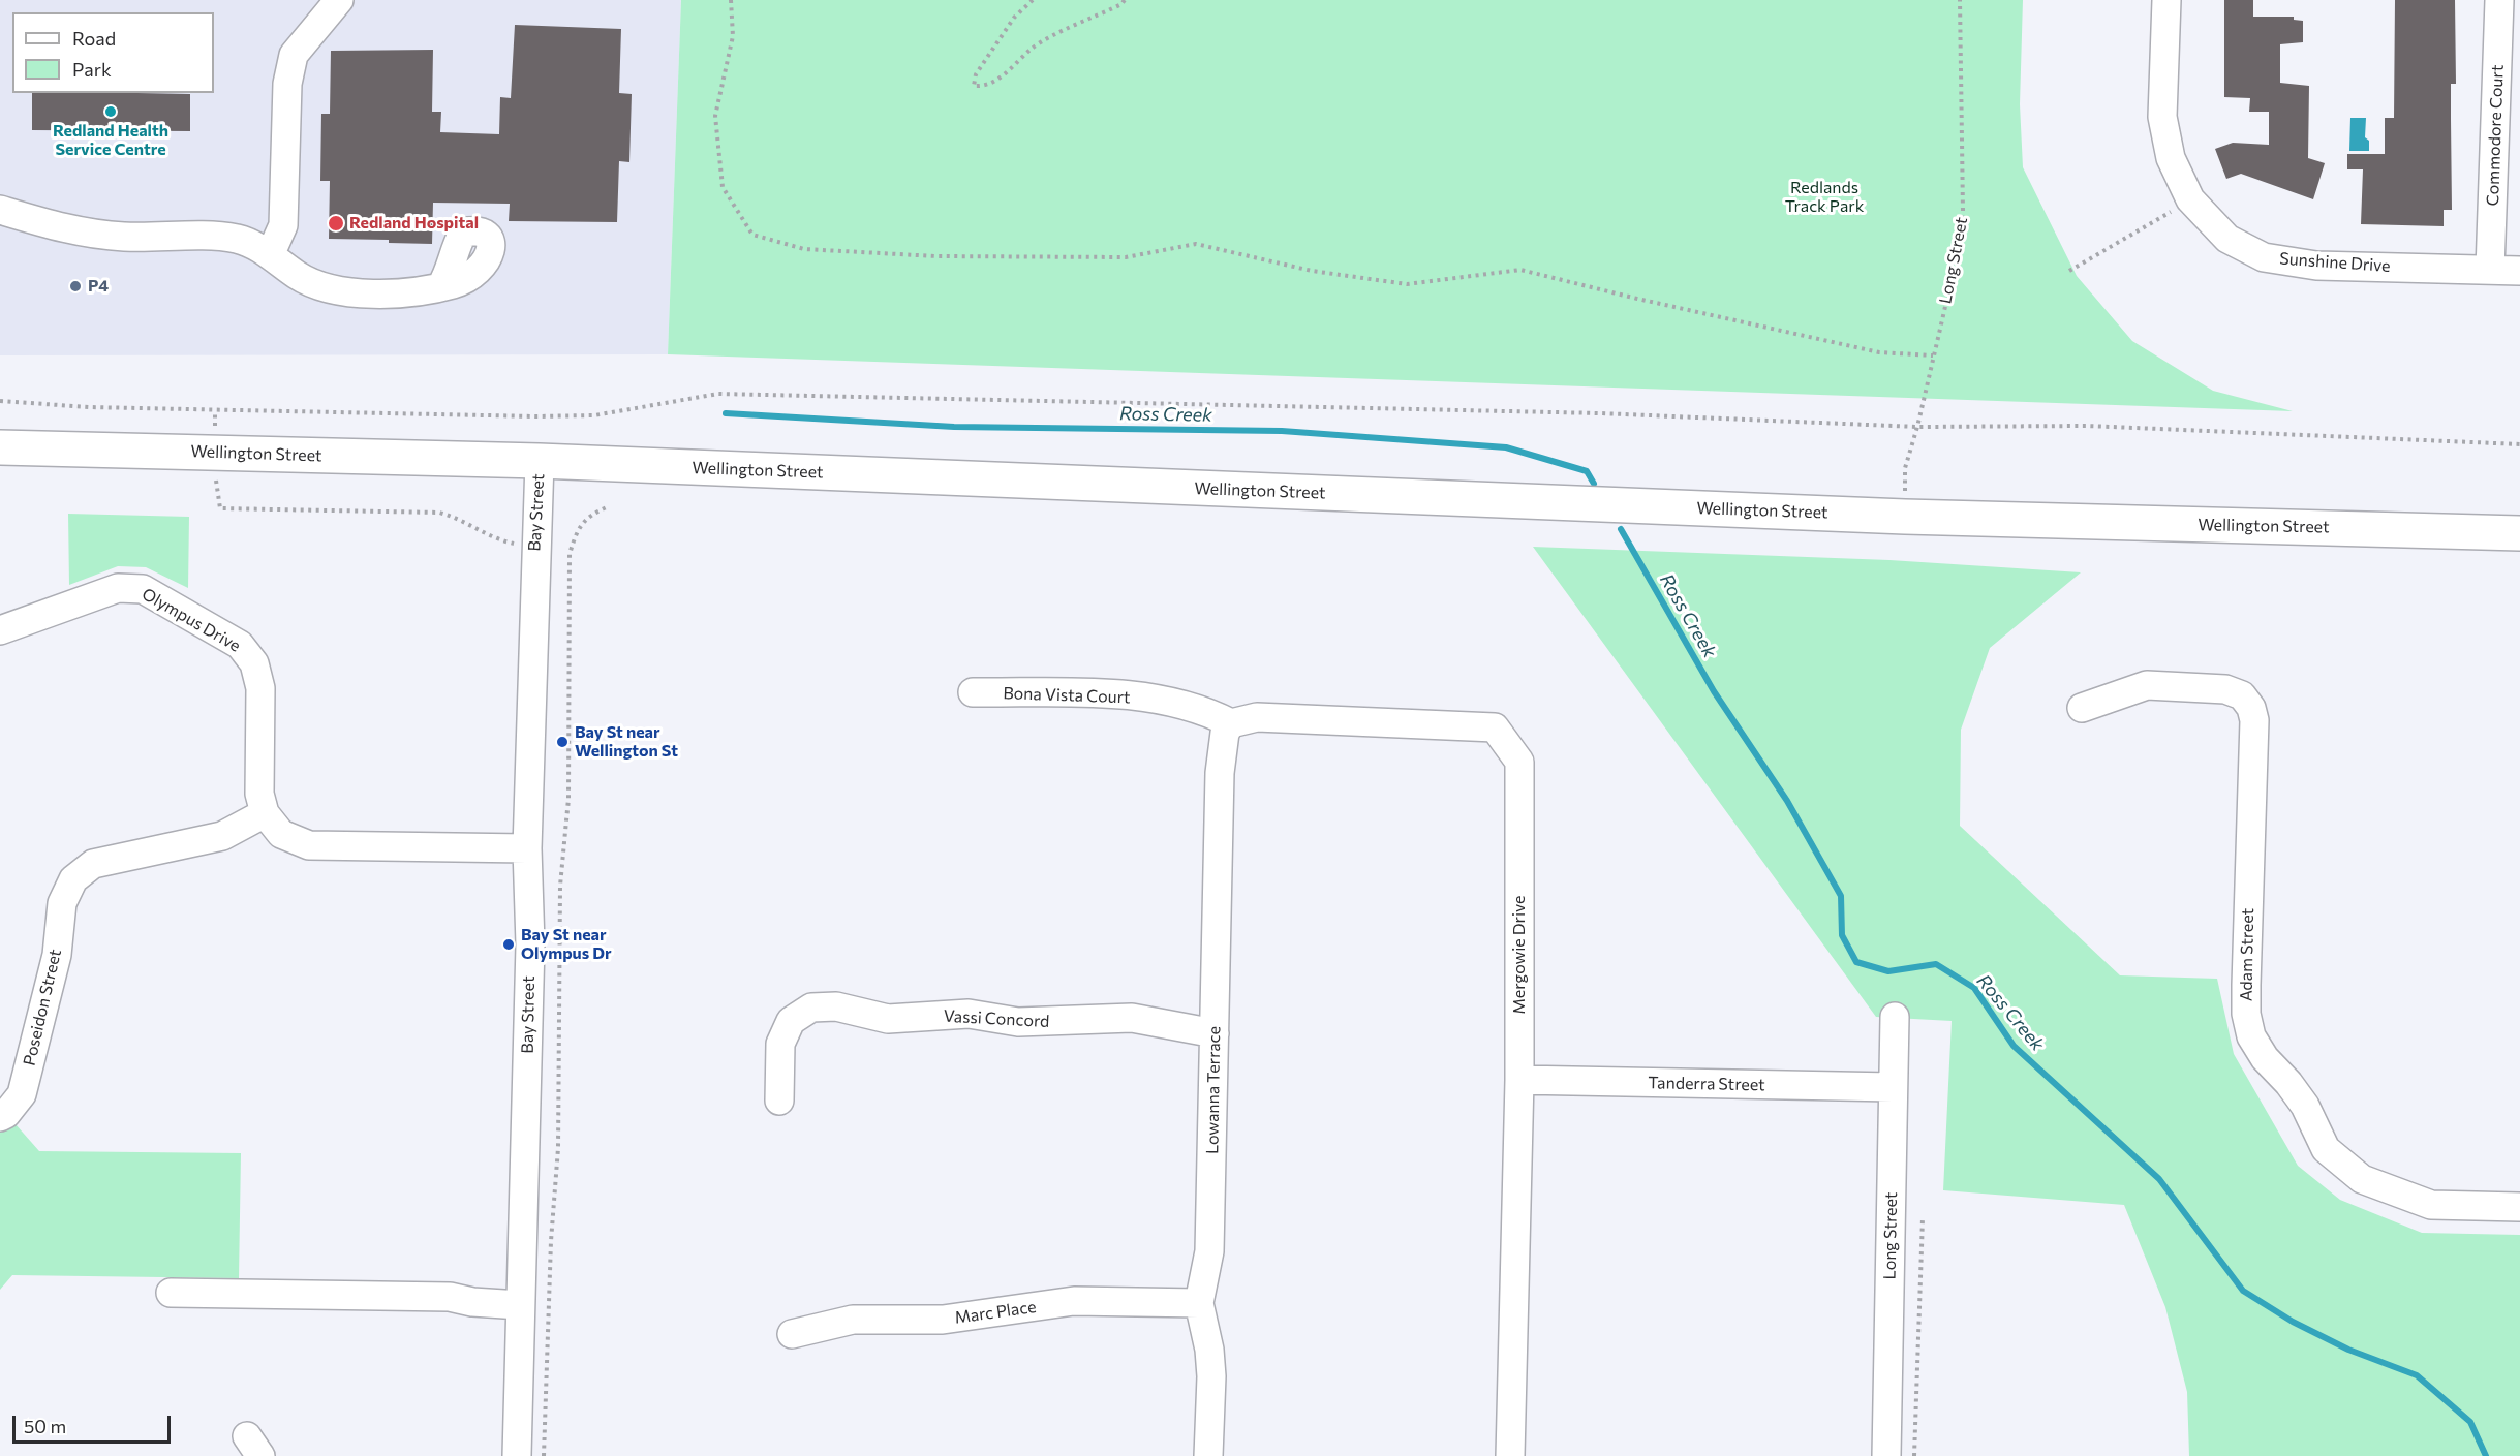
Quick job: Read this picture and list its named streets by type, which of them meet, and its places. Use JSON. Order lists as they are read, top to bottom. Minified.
{"streets":{"main road":["Wellington Street"],"street":["Commodore Court","Long Street","Sunshine Drive","Bay Street","Olympus Drive","Bona Vista Court","Mergowie Drive","Adam Street","Poseidon Street","Vassi Concord","Tanderra Street","Lowanna Terrace","Marc Place"]},"crossings":[["Commodore Court","Sunshine Drive"],["Long Street","Wellington Street"],["Long Street","Tanderra Street"],["Wellington Street","Bay Street"],["Olympus Drive","Poseidon Street"],["Bona Vista Court","Mergowie Drive"],["Bona Vista Court","Lowanna Terrace"],["Mergowie Drive","Tanderra Street"],["Mergowie Drive","Lowanna Terrace"],["Vassi Concord","Lowanna Terrace"],["Lowanna Terrace","Marc Place"]],"water":["Ross Creek"],"parks":["Redlands Track Park"],"places":["Redland Health Service Centre","Redland Hospital","P4","Bay St near Wellington St","Bay St near Olympus Dr"],"legend":["Road","Park"],"scale_bar":"50 m"}
